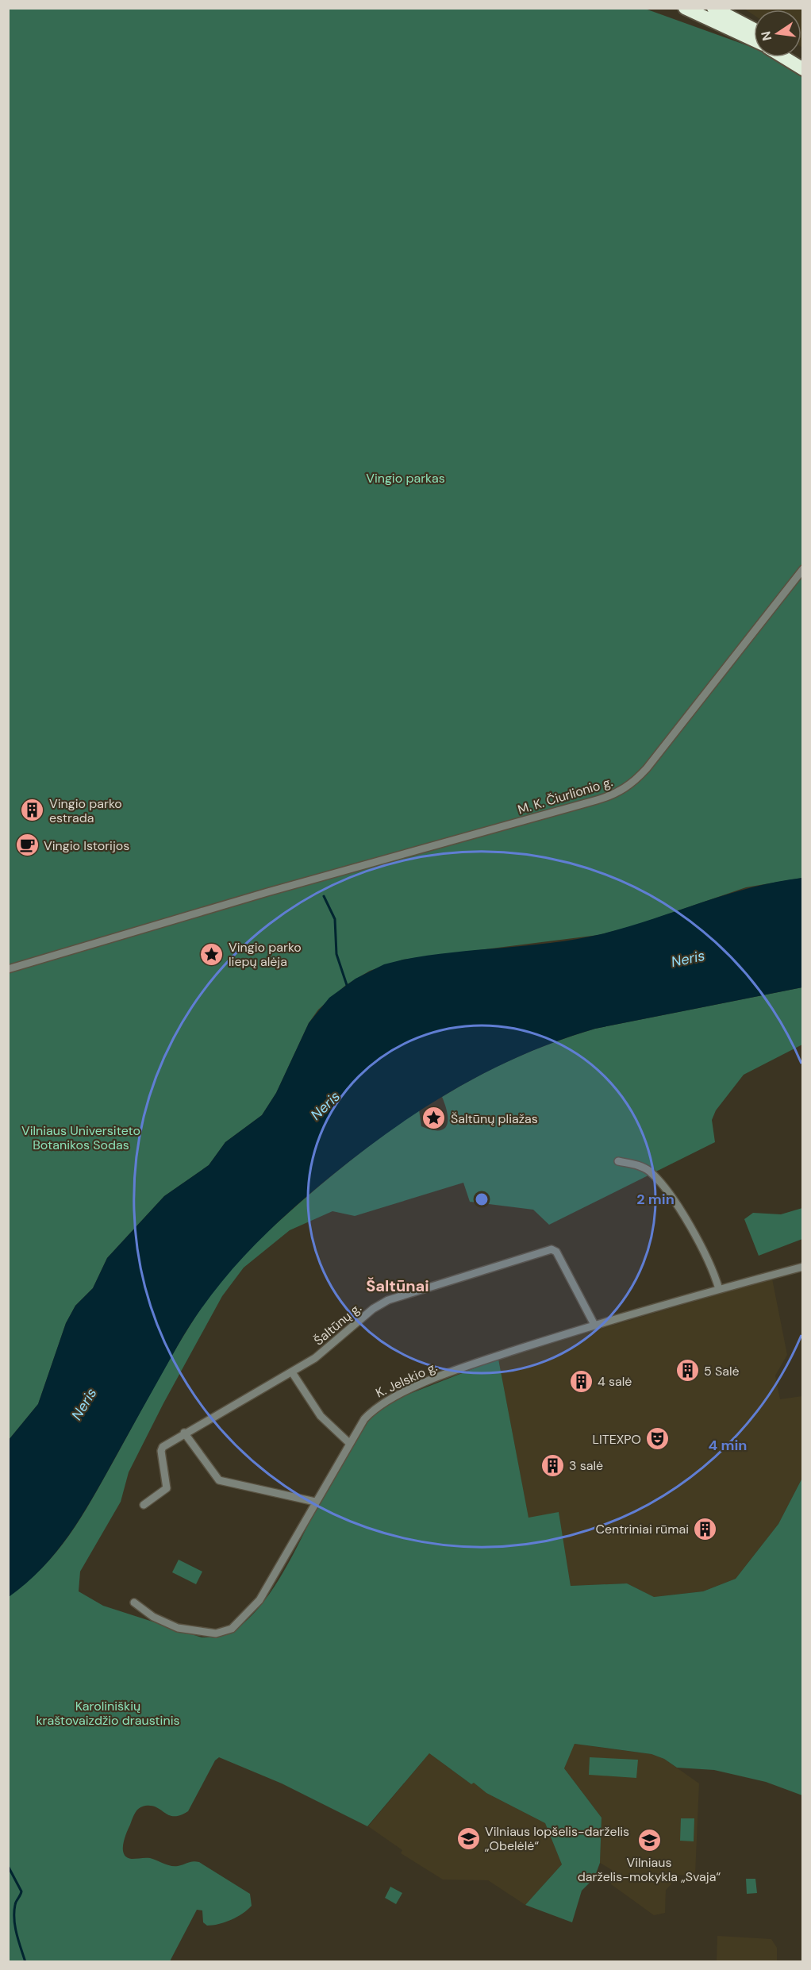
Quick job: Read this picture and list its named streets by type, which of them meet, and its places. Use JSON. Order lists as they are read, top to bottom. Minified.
{"streets":{"street":["M. K. Čiurlionio g.","Šaltūnų g.","K. Jelskio g."]},"crossings":[["Šaltūnų g.","K. Jelskio g."]],"districts":["Šaltūnai"],"water":["Neris"],"parks":["Vingio parkas","Vilniaus Universiteto Botanikos Sodas","Karoliniškių kraštovaizdžio draustinis"],"places":{"building":["Vingio parko estrada","5 Salė","4 salė","3 salė","Centriniai rūmai"],"cafe":["Vingio Istorijos"],"place":["Vingio parko liepų alėja","Šaltūnų pliažas"],"theatre":["LITEXPO"],"school or university":["Vilniaus lopšelis-darželis „Obelėlė“","Vilniaus darželis-mokykla „Svaja“"]},"north":"left","rings":["2 min","4 min"]}
